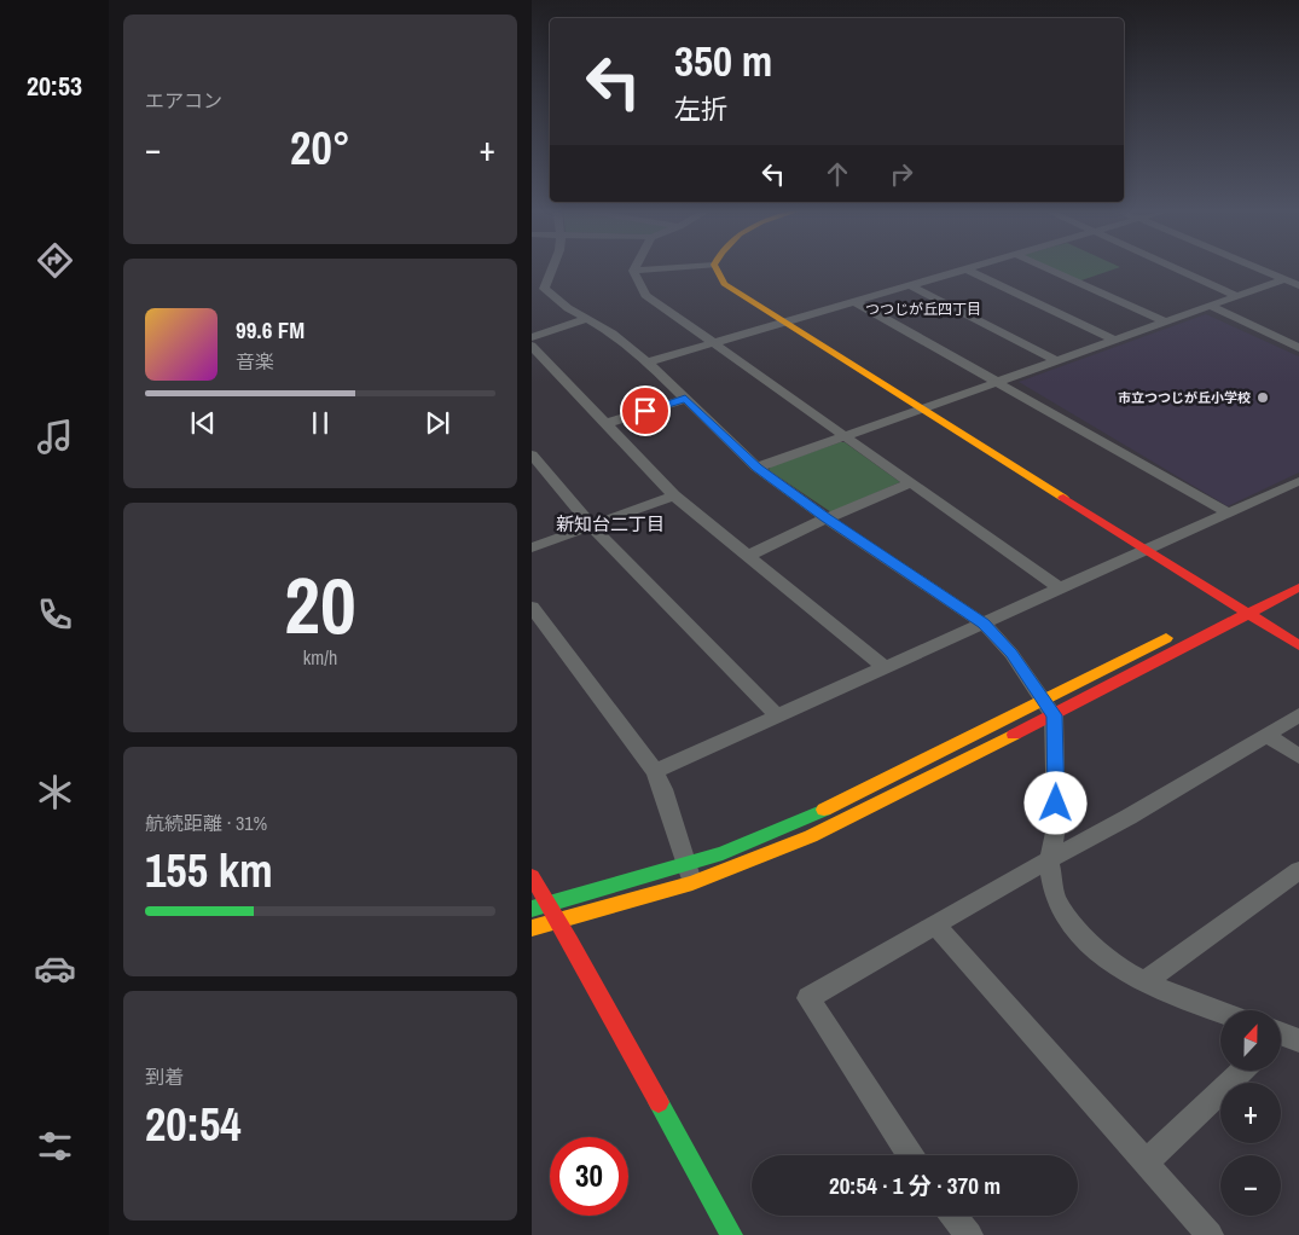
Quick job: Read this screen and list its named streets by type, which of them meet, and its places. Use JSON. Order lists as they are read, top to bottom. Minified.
{"districts":["つつじが丘四丁目","新知台二丁目"],"places":["市立つつじが丘小学校"],"north":"top","page":{"tabs":"20:53","tile":["エアコン",["20","km/h"],["航続距離 · 31%","155 km"],["到着","20:54"]],"turn":["350 m","左折"],"heat":["−","20°","+"],"song":["99.6 FM","音楽"],"map_buttons":["+","−"],"limit":"30","trip":"20:54 · 1 分 · 370 m"}}
